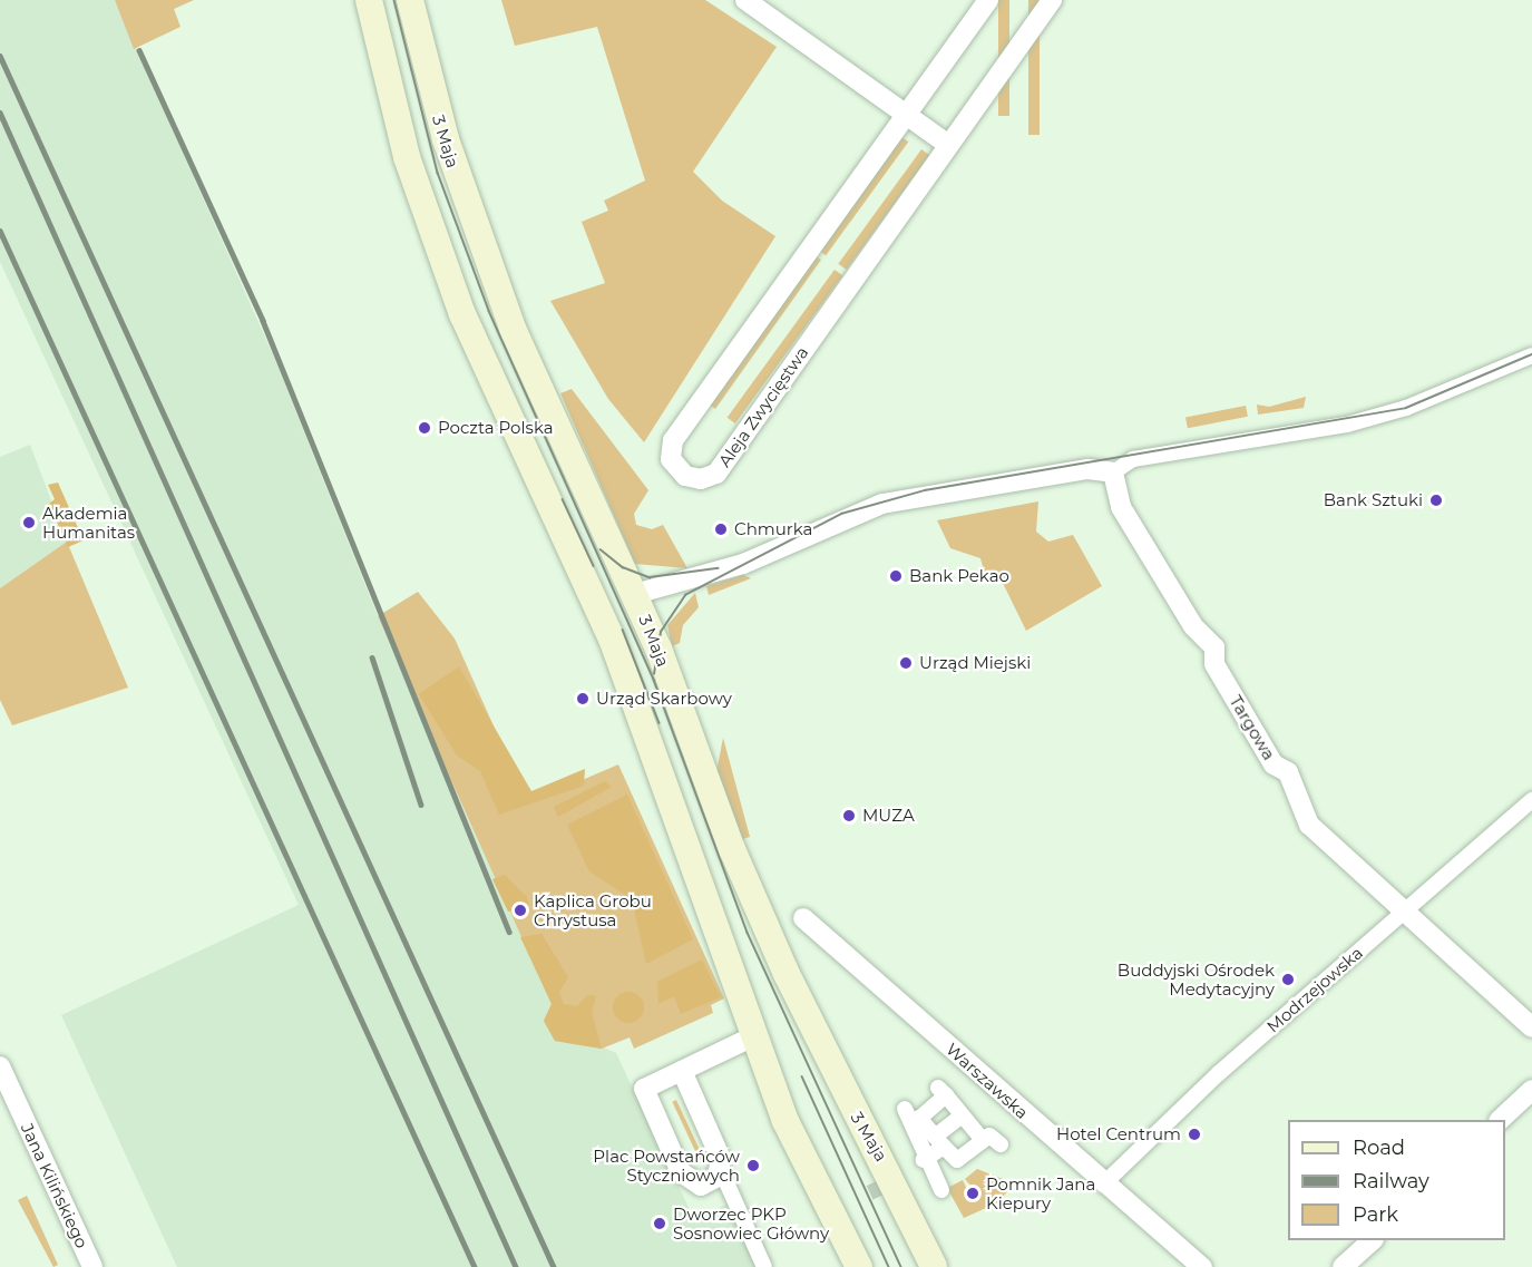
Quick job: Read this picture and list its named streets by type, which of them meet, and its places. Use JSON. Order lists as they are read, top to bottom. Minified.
{"streets":{"main road":["3 Maja"],"street":["Aleja Zwycięstwa","Targowa","Modrzejowska","Warszawska","Jana Kilińskiego"]},"crossings":[["Targowa","Modrzejowska"],["Modrzejowska","Warszawska"]],"places":["Poczta Polska","Bank Sztuki","Akademia Humanitas","Chmurka","Bank Pekao","Urząd Miejski","Urząd Skarbowy","MUZA","Kaplica Grobu Chrystusa","Buddyjski Ośrodek Medytacyjny","Hotel Centrum","Plac Powstańców Styczniowych","Pomnik Jana Kiepury","Dworzec PKP Sosnowiec Główny"],"legend":["Road","Railway","Park"]}
